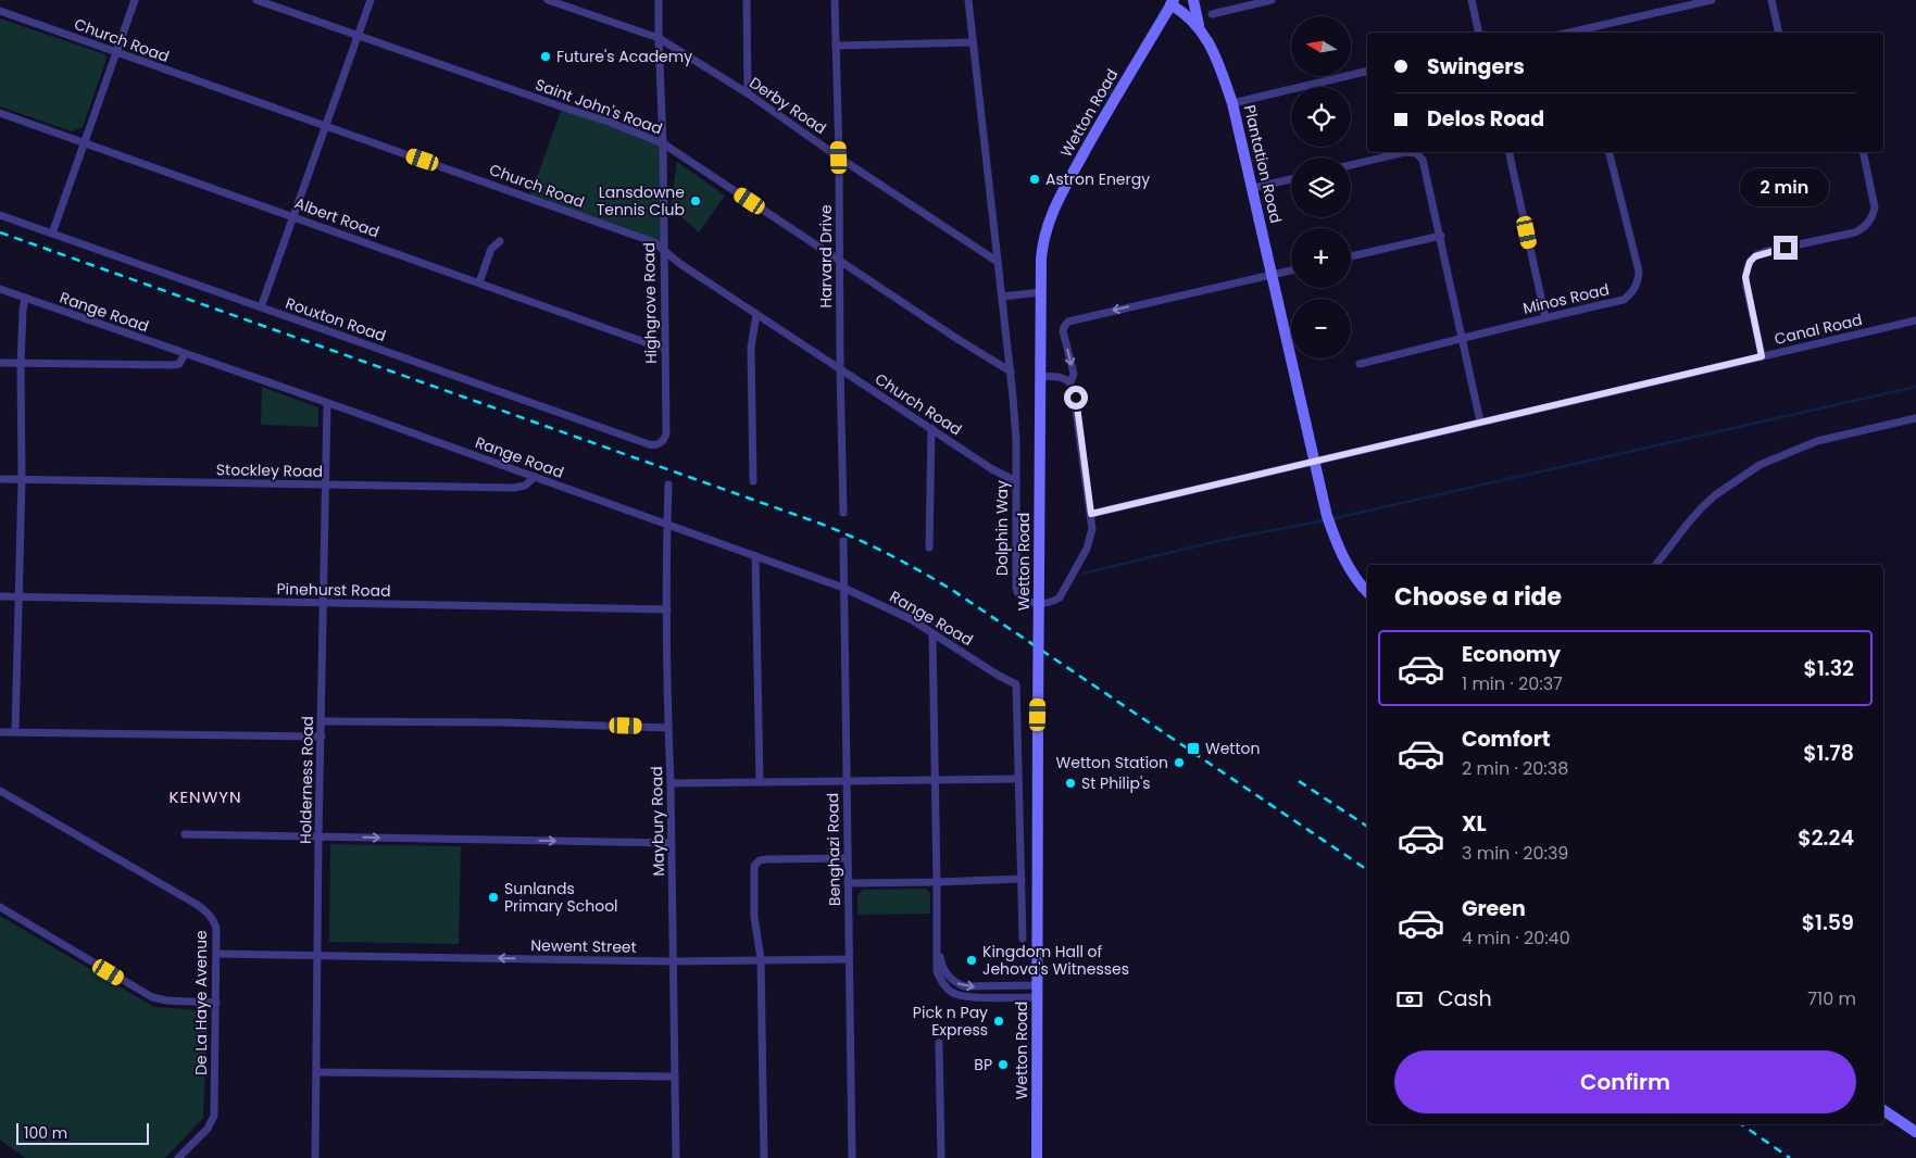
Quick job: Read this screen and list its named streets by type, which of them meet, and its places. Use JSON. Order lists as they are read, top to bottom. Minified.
{"streets":{"main road":["Wetton Road","Plantation Road"],"street":["Church Road","Derby Road","Saint John's Road","Albert Road","Harvard Drive","Minos Road","Highgrove Road","Range Road","Rouxton Road","Canal Road","Stockley Road","Dolphin Way","Pinehurst Road","Holderness Road","Maybury Road","Benghazi Road","Newent Street","De La Haye Avenue"]},"crossings":[["Church Road","Harvard Drive"],["Church Road","Highgrove Road"],["Church Road","Dolphin Way"],["Derby Road","Harvard Drive"],["Derby Road","Highgrove Road"],["Derby Road","Dolphin Way"],["Saint John's Road","Harvard Drive"],["Saint John's Road","Highgrove Road"],["Saint John's Road","Dolphin Way"],["Wetton Road","Plantation Road"],["Plantation Road","Canal Road"],["Plantation Road","Dolphin Way"],["Albert Road","Highgrove Road"],["Highgrove Road","Rouxton Road"],["Range Road","Stockley Road"],["Range Road","Holderness Road"],["Range Road","Maybury Road"],["Range Road","Benghazi Road"],["Canal Road","Dolphin Way"],["Stockley Road","Holderness Road"],["Pinehurst Road","Holderness Road"],["Pinehurst Road","Maybury Road"],["Holderness Road","Newent Street"],["Maybury Road","Newent Street"],["Benghazi Road","Newent Street"],["Newent Street","De La Haye Avenue"]],"one_way":["Newent Street"],"districts":["KENWYN"],"places":{"other":["Future's Academy","Astron Energy","Lansdowne Tennis Club","Wetton Station","St Philip's","Sunlands Primary School","Kingdom Hall of Jehova's Witnesses","Pick n Pay Express","BP"],"transit":["Wetton"]},"scale_bar":"100 m","north":"left","page":{"map_buttons":["+","−"],"banner":["Swingers","Delos Road"],"bubble":"2 min","heading":"Choose a ride","list":[{"name":"Economy","note":"1 min · 20:37","value":"$1.32"},{"name":"Comfort","note":"2 min · 20:38","value":"$1.78"},{"name":"XL","note":"3 min · 20:39","value":"$2.24"},{"name":"Green","note":"4 min · 20:40","value":"$1.59"}],"pay":["Cash","710 m"],"buttons":"Confirm","scale":"100 m"}}
